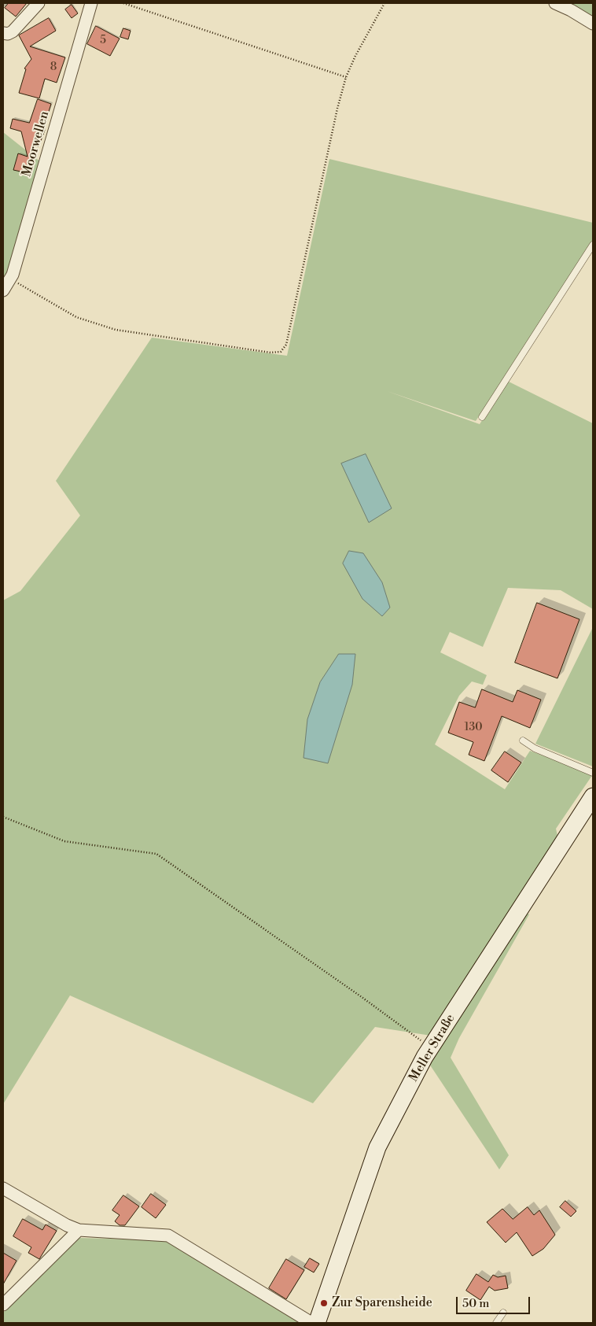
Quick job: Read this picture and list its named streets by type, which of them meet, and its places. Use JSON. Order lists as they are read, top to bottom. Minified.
{"streets":{"main road":["Meller Straße"],"street":["Moorwellen"]},"places":["Zur Sparensheide"],"house_numbers":["5","8","130"],"scale_bar":"50 m"}
